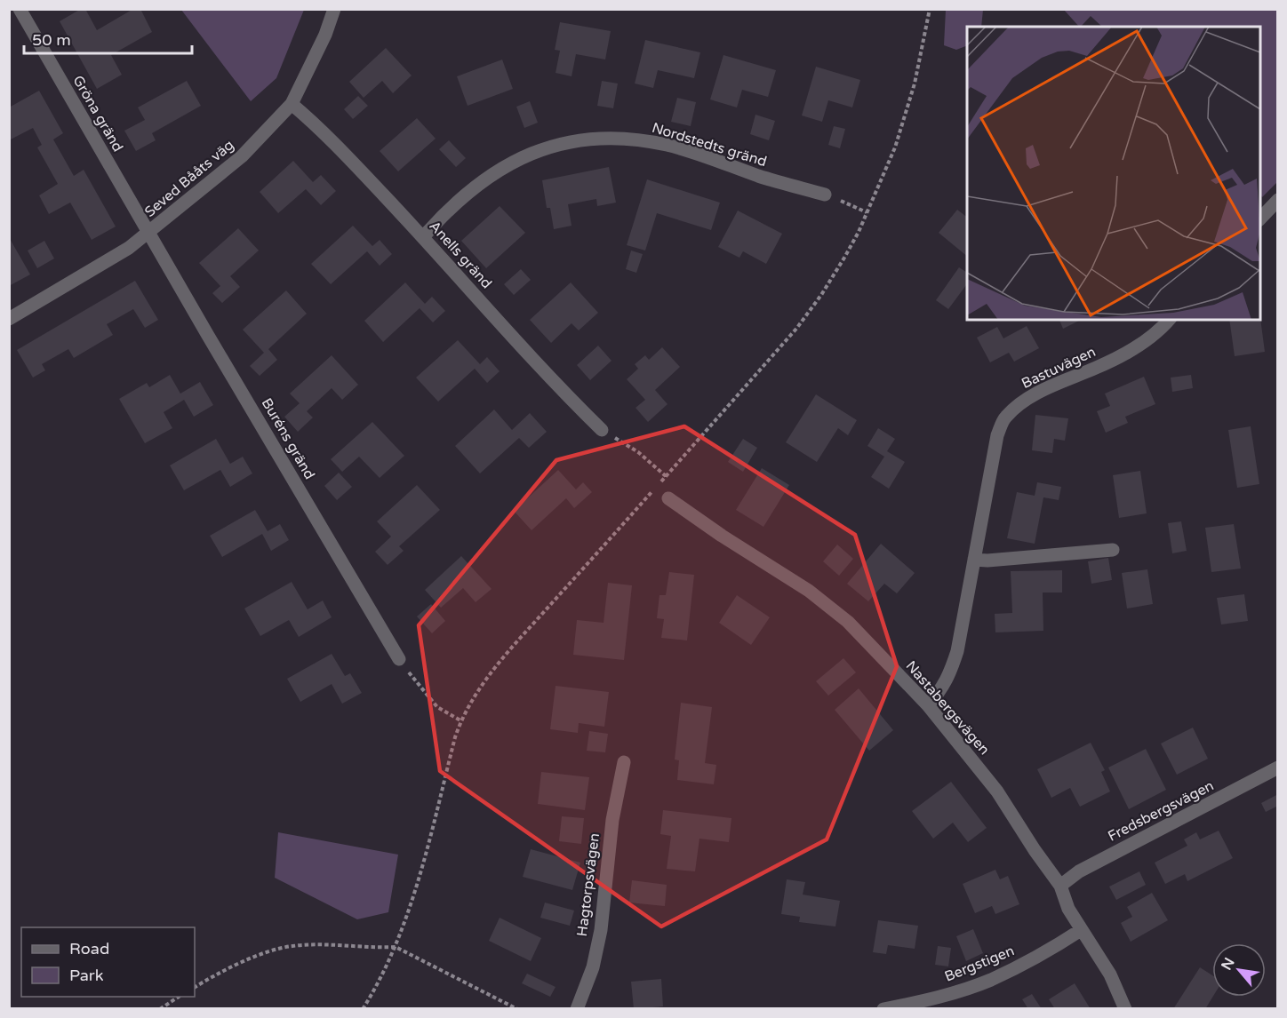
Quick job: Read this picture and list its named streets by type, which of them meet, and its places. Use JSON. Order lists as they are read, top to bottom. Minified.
{"streets":{"street":["Gröna gränd","Nordstedts gränd","Seved Bååts väg","Anells gränd","Bastuvägen","Buréns gränd","Nastabergsvägen","Fredsbergsvägen","Hagtorpsvägen","Bergstigen"]},"crossings":[["Gröna gränd","Seved Bååts väg"],["Gröna gränd","Buréns gränd"],["Nordstedts gränd","Anells gränd"],["Seved Bååts väg","Anells gränd"],["Seved Bååts väg","Buréns gränd"],["Bastuvägen","Nastabergsvägen"],["Nastabergsvägen","Fredsbergsvägen"],["Nastabergsvägen","Bergstigen"]],"legend":["Road","Park"],"scale_bar":"50 m","north":"top left"}
